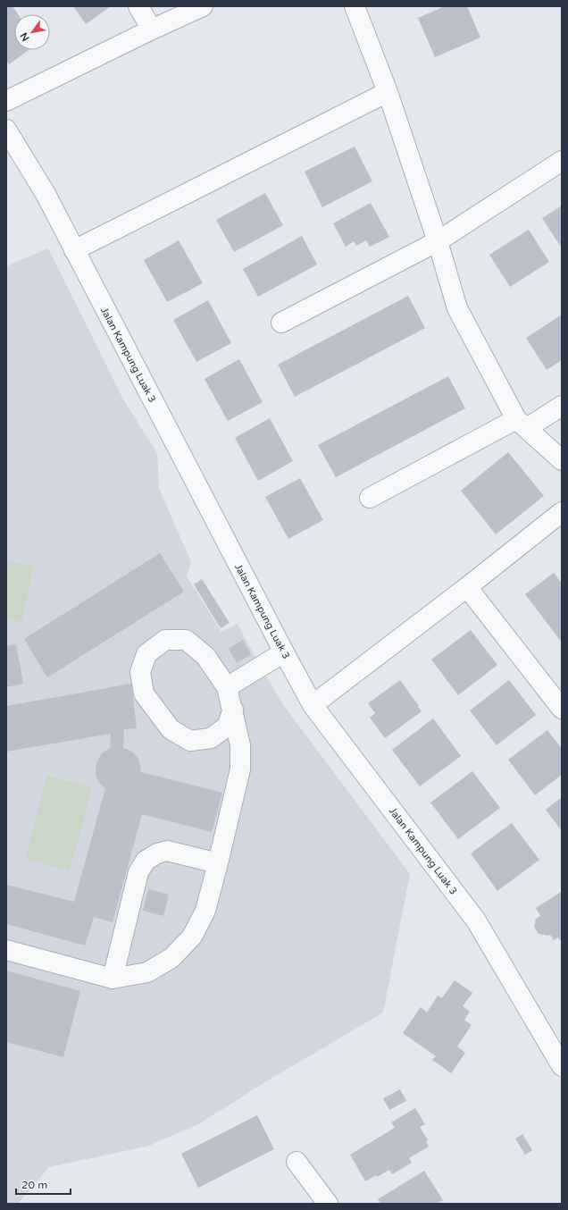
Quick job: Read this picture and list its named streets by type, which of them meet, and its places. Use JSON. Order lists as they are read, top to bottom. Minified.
{"streets":{"street":["Jalan Kampung Luak 3"]},"scale_bar":"20 m","north":"bottom left"}
